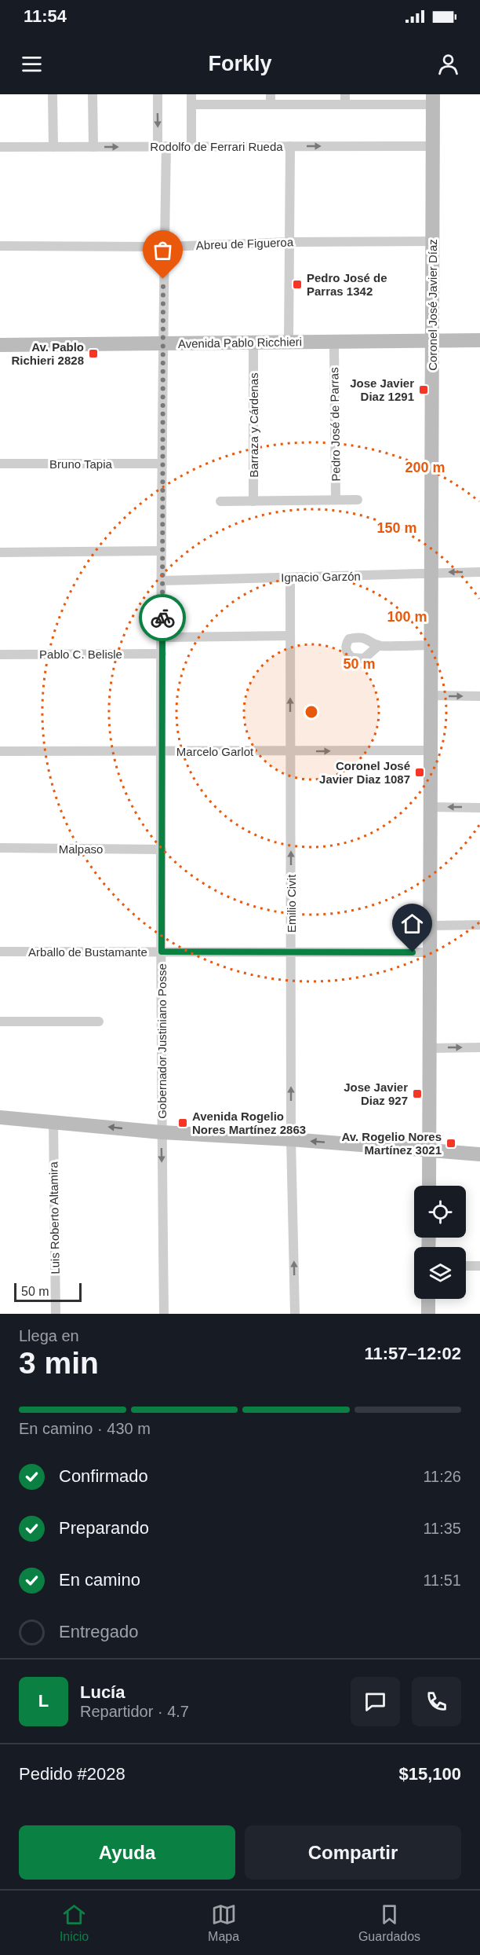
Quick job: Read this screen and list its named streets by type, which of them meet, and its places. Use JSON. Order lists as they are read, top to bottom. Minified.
{"streets":{"main road":["Coronel José Javier Díaz","Avenida Pablo Ricchieri"],"street":["Rodolfo de Ferrari Rueda","Abreu de Figueroa","Pedro José de Parras","Barraza y Cárdenas","Bruno Tapia","Ignacio Garzón","Pablo C. Belisle","Marcelo Garlot","Malpaso","Emilio Civit","Arballo de Bustamante","Gobernador Justiniano Posse","Luis Roberto Altamira"]},"crossings":[["Rodolfo de Ferrari Rueda","Coronel José Javier Díaz"],["Rodolfo de Ferrari Rueda","Gobernador Justiniano Posse"],["Abreu de Figueroa","Coronel José Javier Díaz"],["Abreu de Figueroa","Gobernador Justiniano Posse"],["Coronel José Javier Díaz","Avenida Pablo Ricchieri"],["Coronel José Javier Díaz","Ignacio Garzón"],["Coronel José Javier Díaz","Marcelo Garlot"],["Coronel José Javier Díaz","Arballo de Bustamante"],["Avenida Pablo Ricchieri","Pedro José de Parras"],["Avenida Pablo Ricchieri","Barraza y Cárdenas"],["Avenida Pablo Ricchieri","Gobernador Justiniano Posse"],["Bruno Tapia","Gobernador Justiniano Posse"],["Ignacio Garzón","Emilio Civit"],["Ignacio Garzón","Gobernador Justiniano Posse"],["Pablo C. Belisle","Gobernador Justiniano Posse"],["Marcelo Garlot","Emilio Civit"],["Marcelo Garlot","Gobernador Justiniano Posse"],["Malpaso","Gobernador Justiniano Posse"],["Emilio Civit","Arballo de Bustamante"],["Arballo de Bustamante","Gobernador Justiniano Posse"]],"one_way":["Emilio Civit"],"places":{"transit":["Pedro José de Parras 1342","Av. Pablo Richieri 2828","Jose Javier Diaz 1291","Coronel José Javier Diaz 1087","Jose Javier Diaz 927","Avenida Rogelio Nores Martínez 2863","Av. Rogelio Nores Martínez 3021"]},"scale_bar":"50 m","page":{"status":"11:54","header":"Forkly","scale":"50 m","heading":["3 min","Llega en","11:57–12:02"],"panel":["Lucía","Repartidor · 4.7","Pedido #2028","$15,100"],"bar":"En camino · 430 m","list":[["Confirmado","11:26"],["Preparando","11:35"],["En camino","11:51"],"Entregado"],"round":"L","buttons":["Ayuda","Compartir"],"tabs":["Inicio","Mapa","Guardados"]},"rings":["200 m","150 m","100 m","50 m"]}
